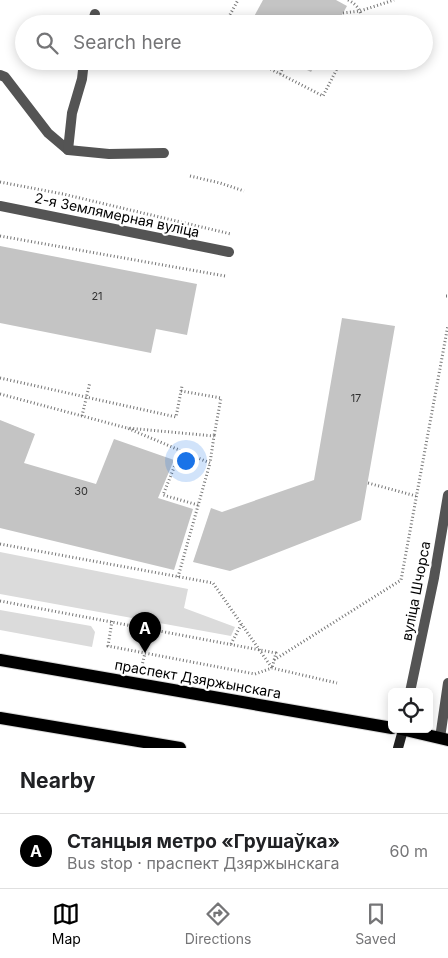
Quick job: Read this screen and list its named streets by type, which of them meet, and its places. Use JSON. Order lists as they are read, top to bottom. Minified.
{"streets":{"main road":["праспект Дзяржынскага"],"street":["2-я Землямерная вуліца","вуліца Шчорса"]},"house_numbers":["21","17","30"],"page":{"search":"Search here","pins":"A","heading":"Nearby","list":[{"mark":"A","name":"Станцыя метро «Грушаўка»","note":"Bus stop · праспект Дзяржынскага","value":"60 m"}],"nav":["Map","Directions","Saved"]}}
